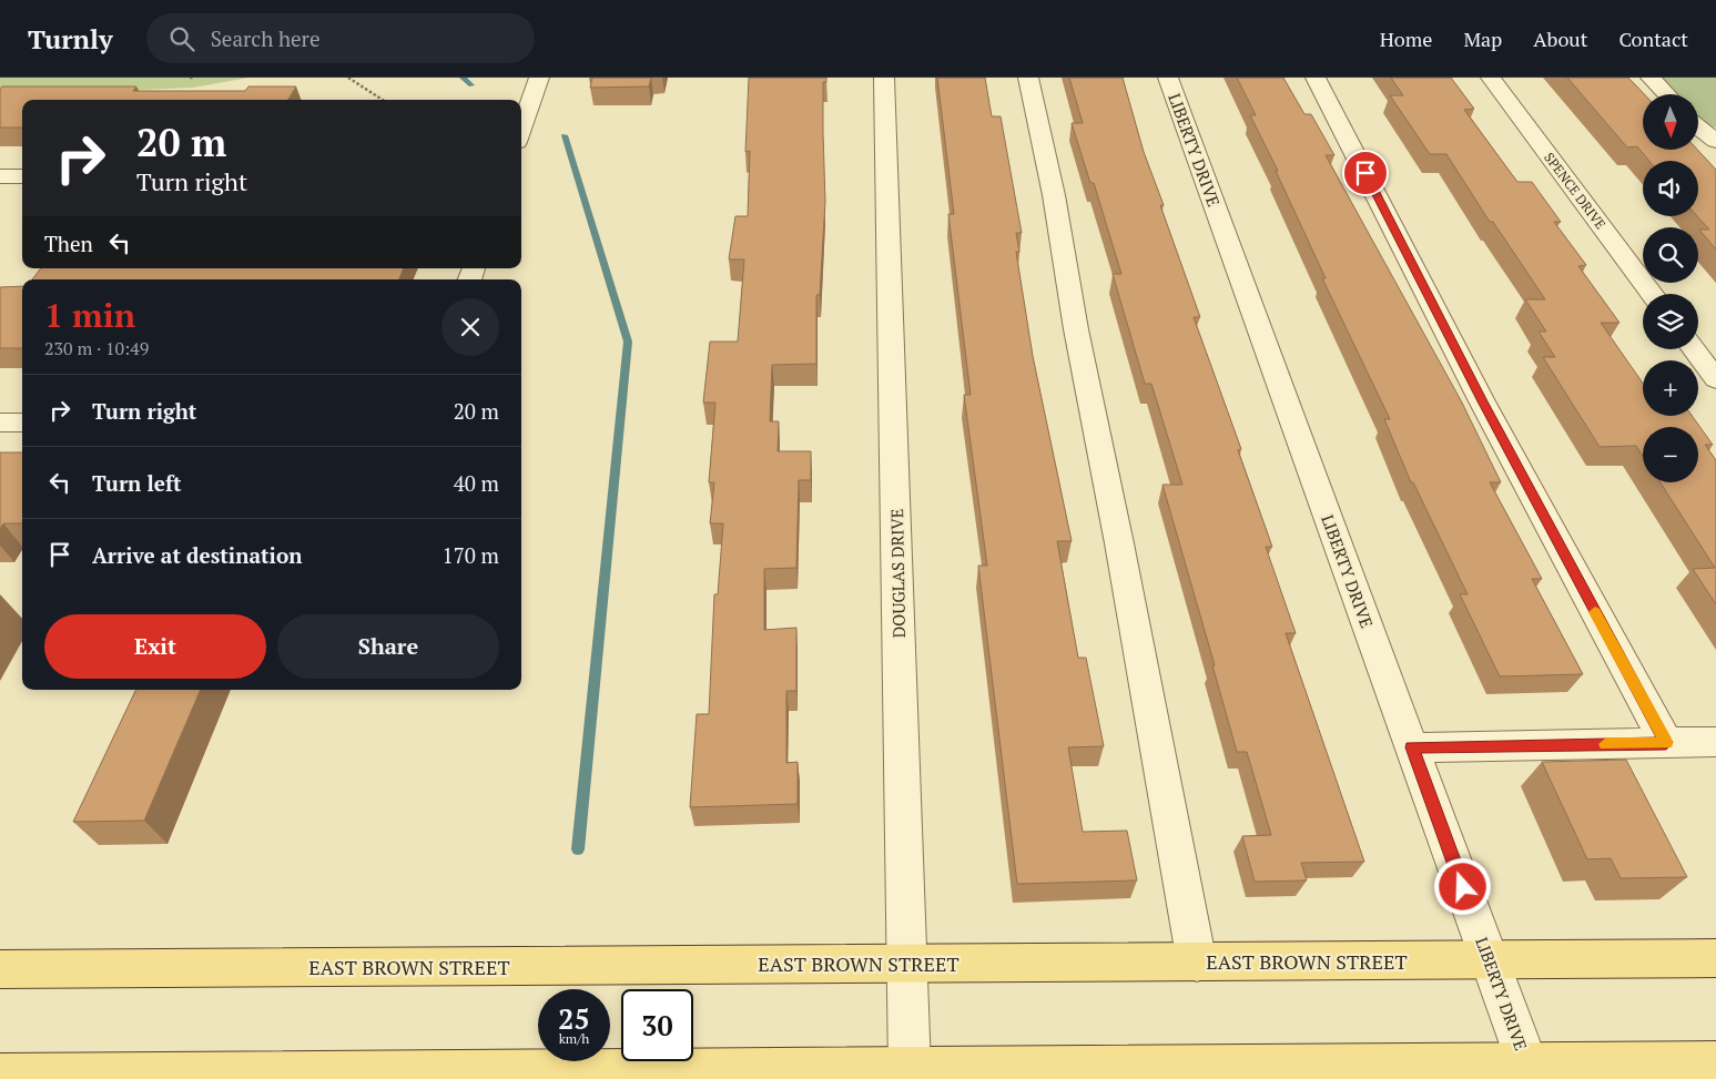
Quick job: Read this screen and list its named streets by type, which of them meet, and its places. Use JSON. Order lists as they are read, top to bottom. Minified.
{"streets":{"main road":["EAST BROWN STREET"],"street":["LIBERTY DRIVE","SPENCE DRIVE","DOUGLAS DRIVE"]},"crossings":[["LIBERTY DRIVE","EAST BROWN STREET"],["DOUGLAS DRIVE","EAST BROWN STREET"]],"north":"bottom","page":{"header":"Turnly","search":"Search here","nav":["Home","Map","About","Contact"],"map_buttons":["+","−"],"turn":["20 m","Turn right"],"then":"Then","heading":["1 min","230 m · 10:49"],"list":[{"name":"Turn right","value":"20 m"},{"name":"Turn left","value":"40 m"},{"name":"Arrive at destination","value":"170 m"}],"buttons":["Exit","Share"],"speed":"25 km/h","limit":"30"}}
